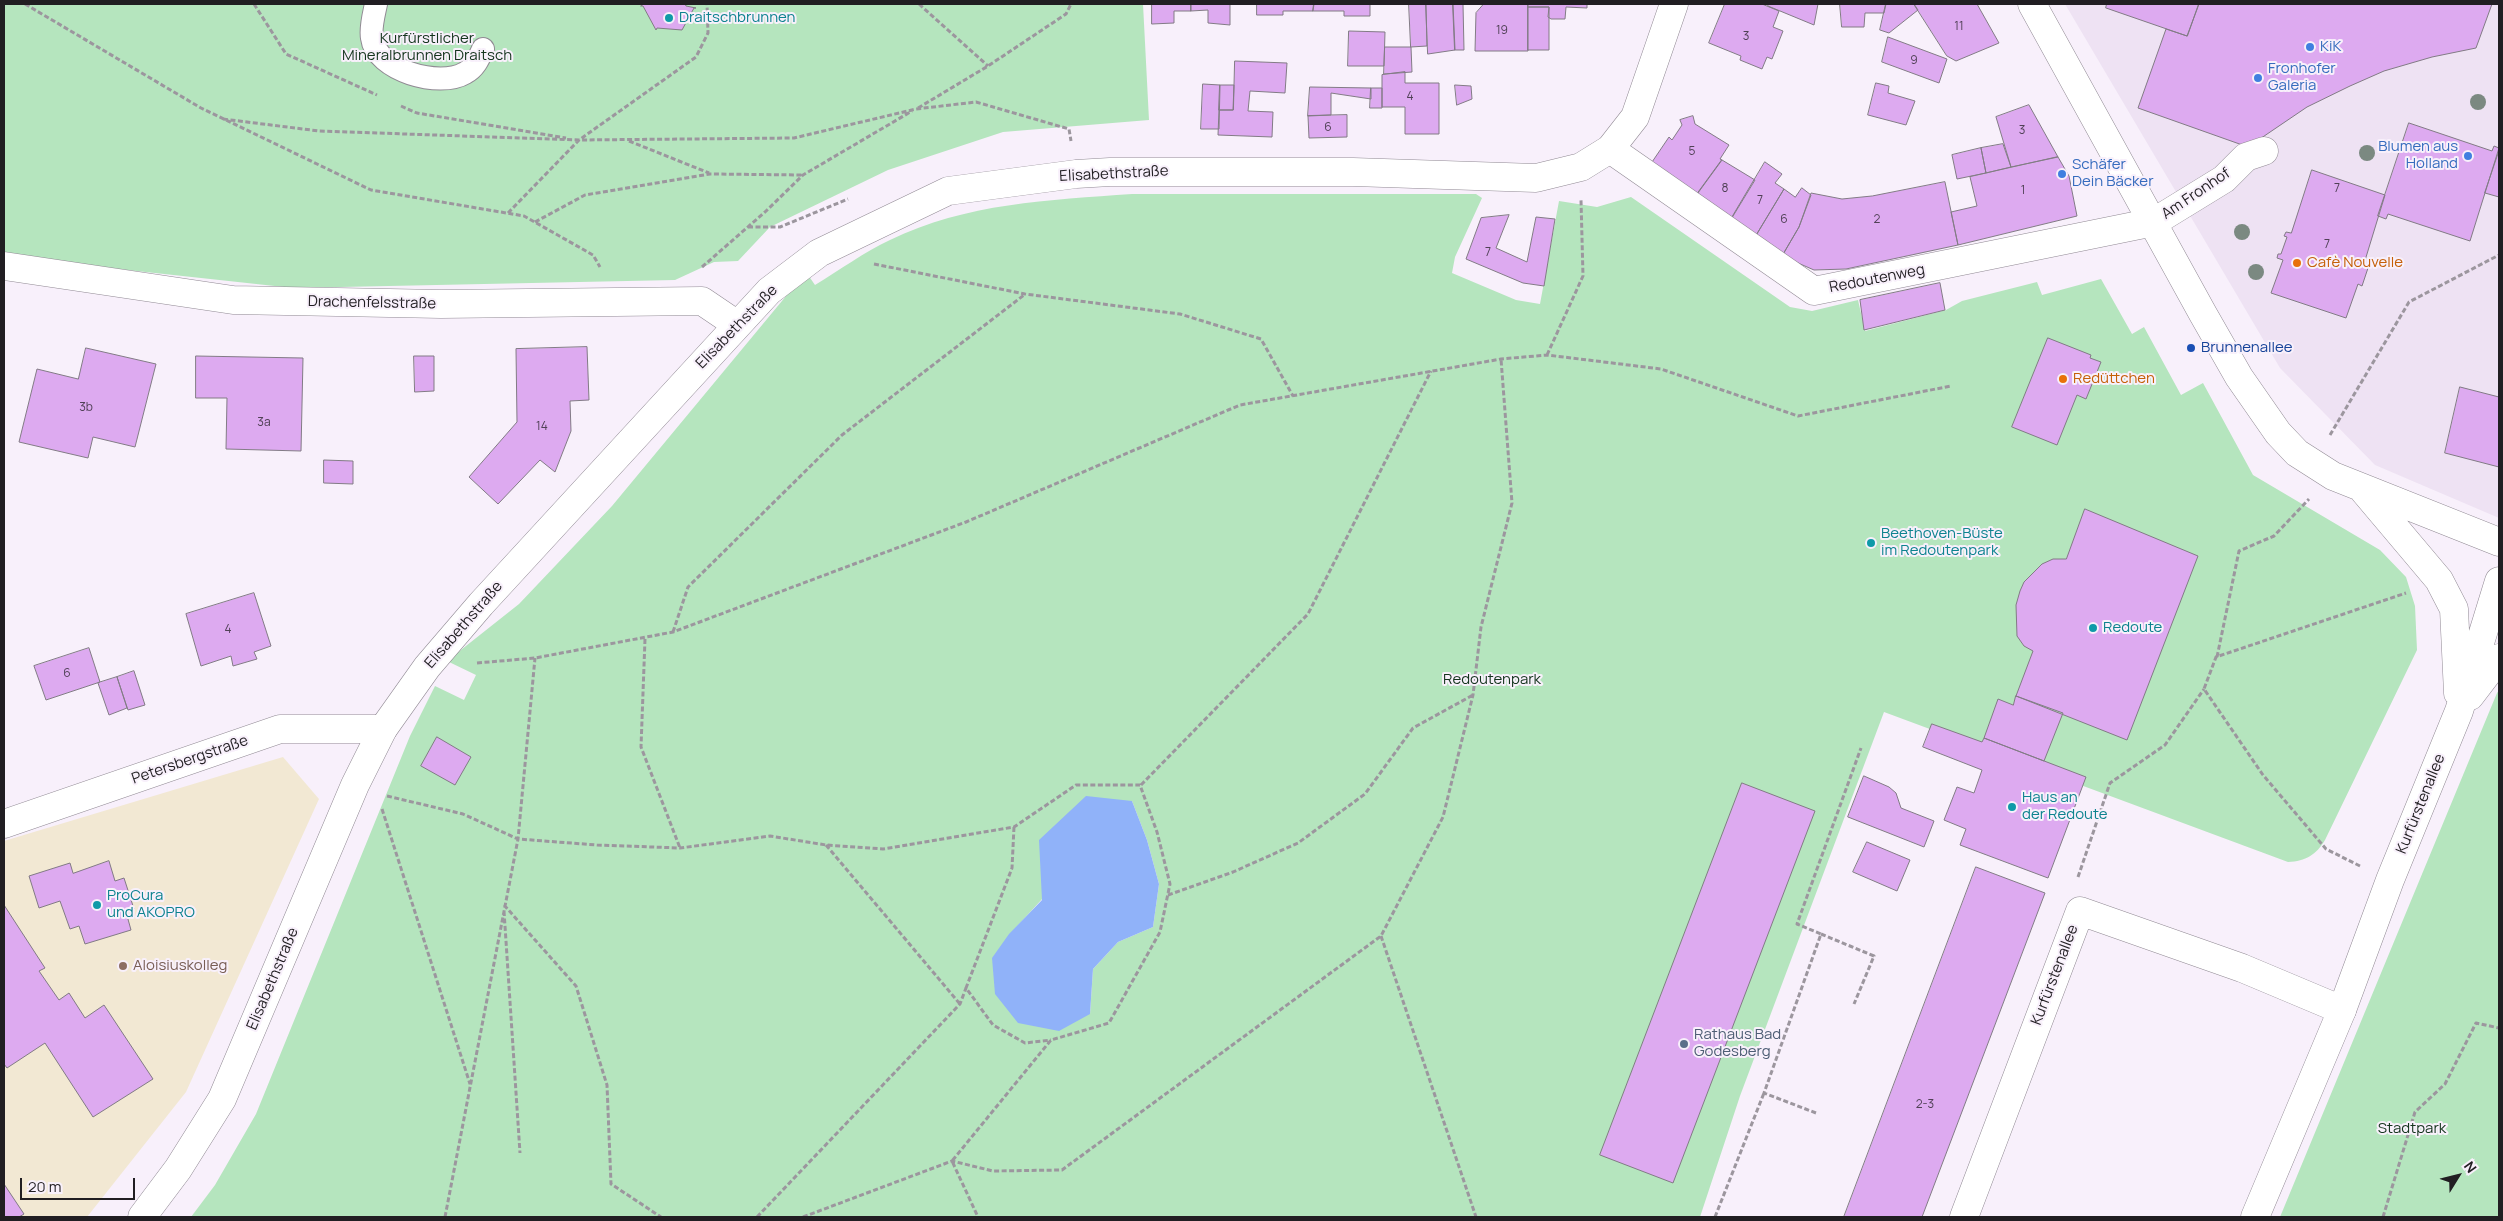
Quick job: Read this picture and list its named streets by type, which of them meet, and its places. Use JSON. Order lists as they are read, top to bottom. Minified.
{"streets":{"street":["Elisabethstraße","Am Fronhof","Redoutenweg","Drachenfelsstraße","Petersbergstraße","Kurfürstenallee"]},"crossings":[["Elisabethstraße","Redoutenweg"],["Elisabethstraße","Petersbergstraße"],["Am Fronhof","Redoutenweg"]],"parks":["Kurfürstlicher Mineralbrunnen Draitsch","Redoutenpark","Stadtpark"],"places":["Draitschbrunnen","KiK","Fronhofer Galeria","Blumen aus Holland","Schäfer Dein Bäcker","Cafè Nouvelle","Brunnenallee","Redüttchen","Beethoven-Büste im Redoutenpark","Redoute","Haus an der Redoute","ProCura und AKOPRO","Aloisiuskolleg","Rathaus Bad Godesberg"],"house_numbers":["11","19","3","9","4","6","3","5","8","7","1","7","6","2","7","7","3b","3a","14","4","6","2-3"],"scale_bar":"20 m","north":"top right"}
